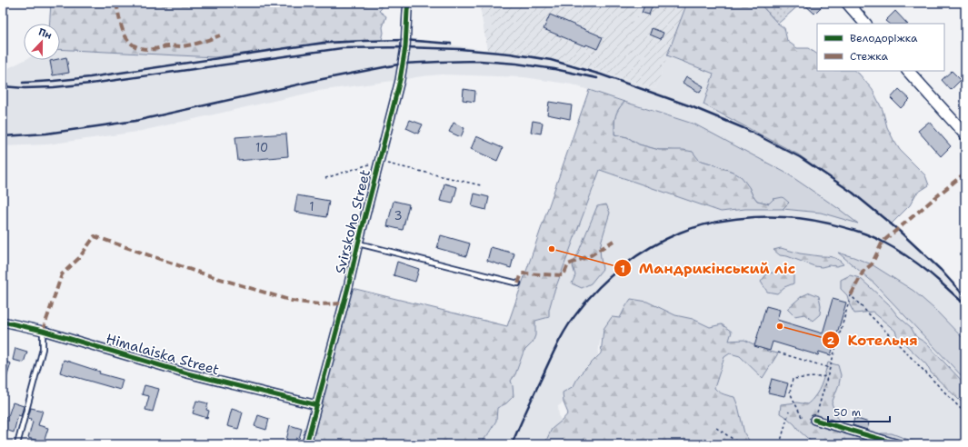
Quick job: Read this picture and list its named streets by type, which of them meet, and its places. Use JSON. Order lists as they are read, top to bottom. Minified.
{"streets":{"street":["Svirskoho Street","Himalaiska Street"]},"crossings":[["Svirskoho Street","Himalaiska Street"]],"places":["Мандрикінський ліс","Котельня"],"house_numbers":["10","1","3"],"legend":["Велодоріжка","Стежка"],"scale_bar":"50 m","north":"top"}
